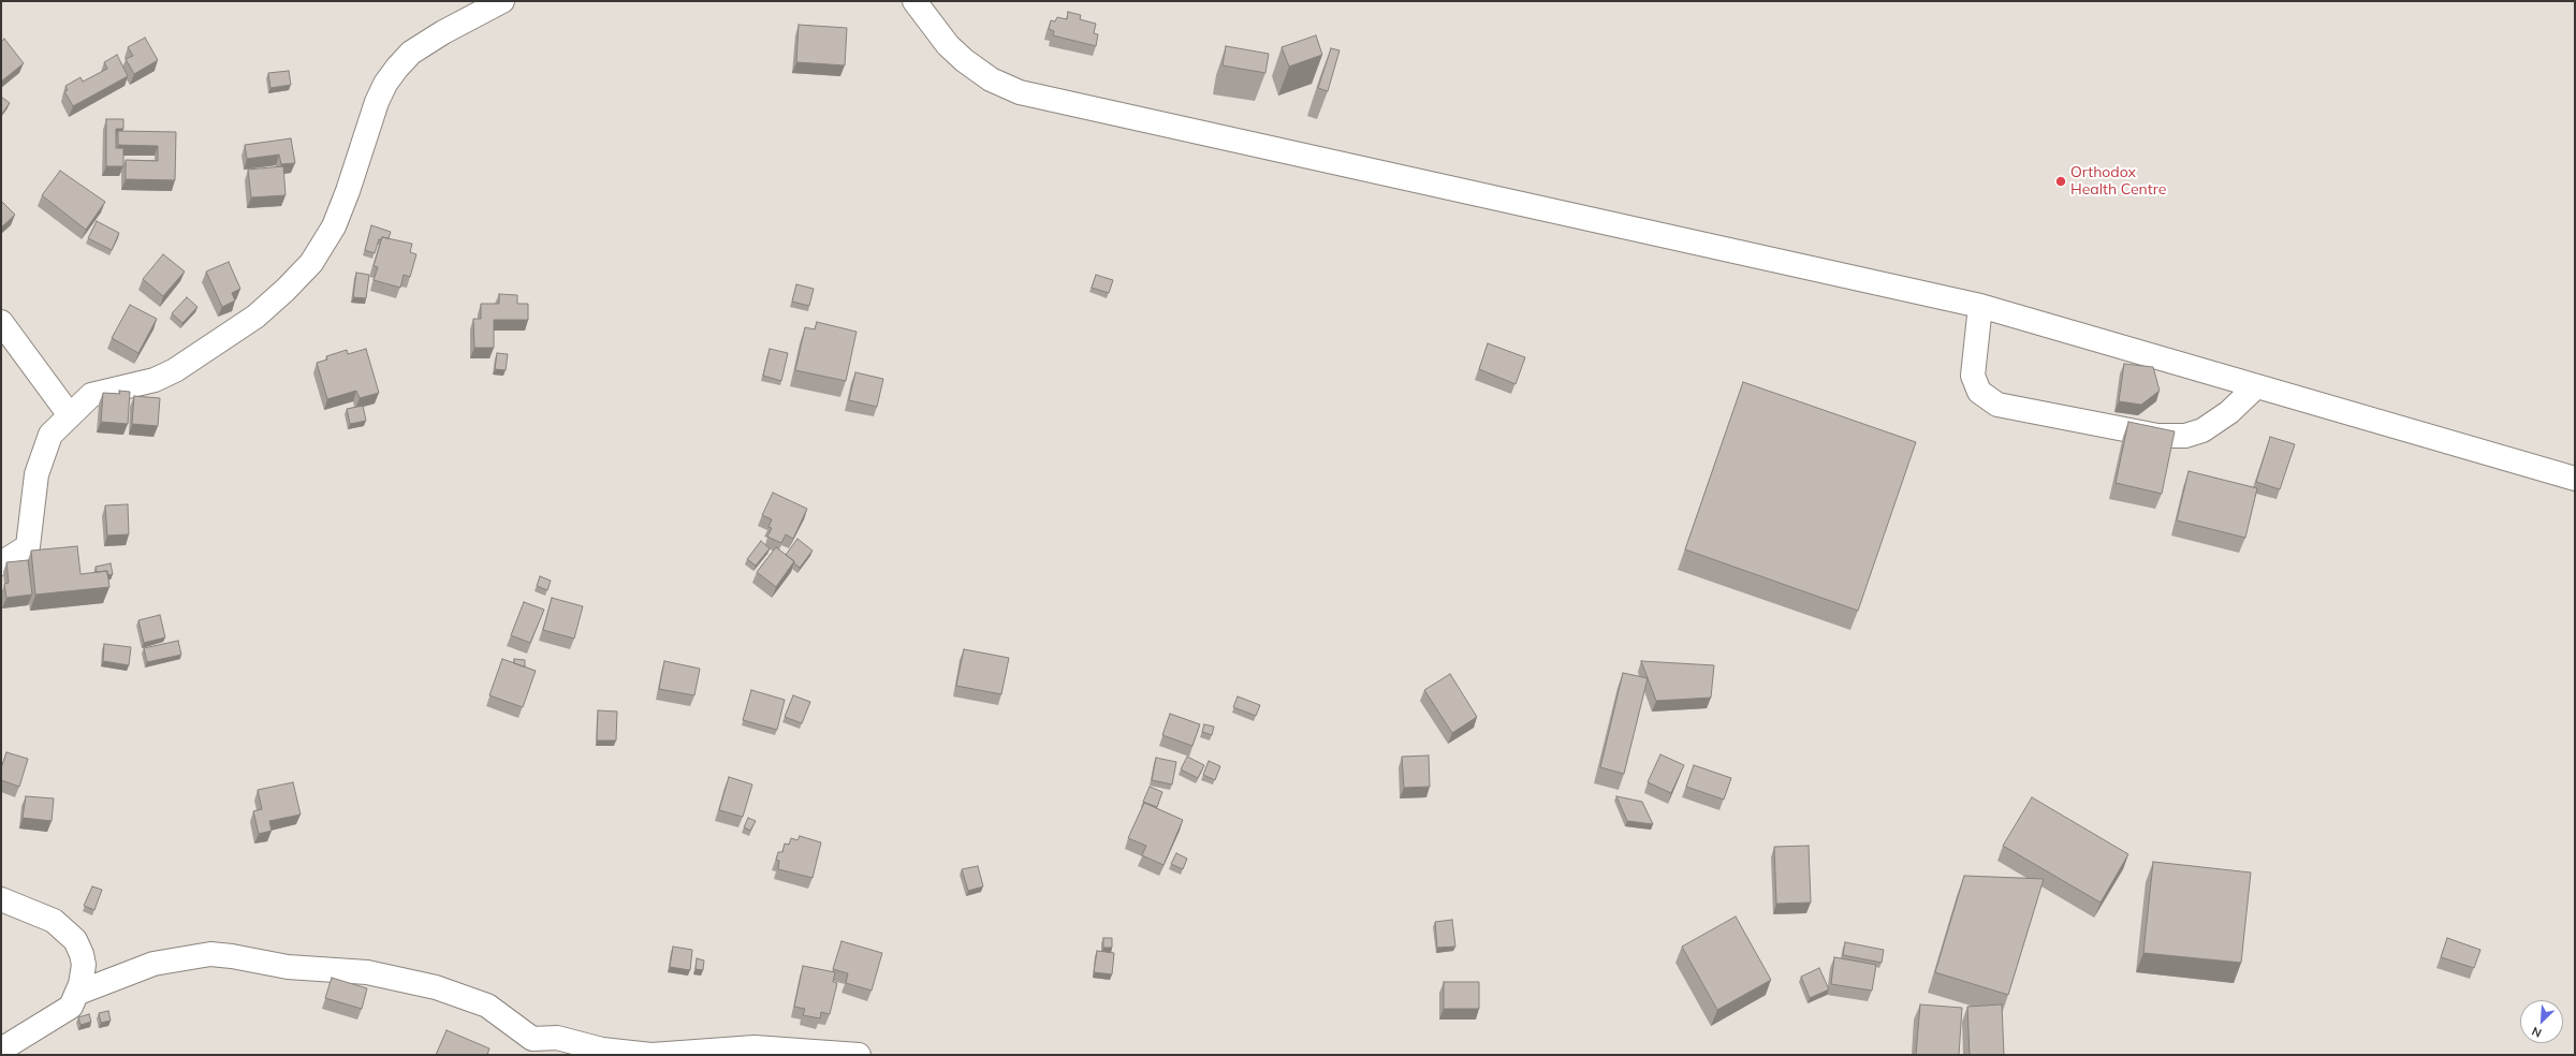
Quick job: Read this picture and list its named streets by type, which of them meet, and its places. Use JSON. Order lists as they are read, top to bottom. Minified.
{"places":["Orthodox Health Centre"],"north":"bottom left"}
